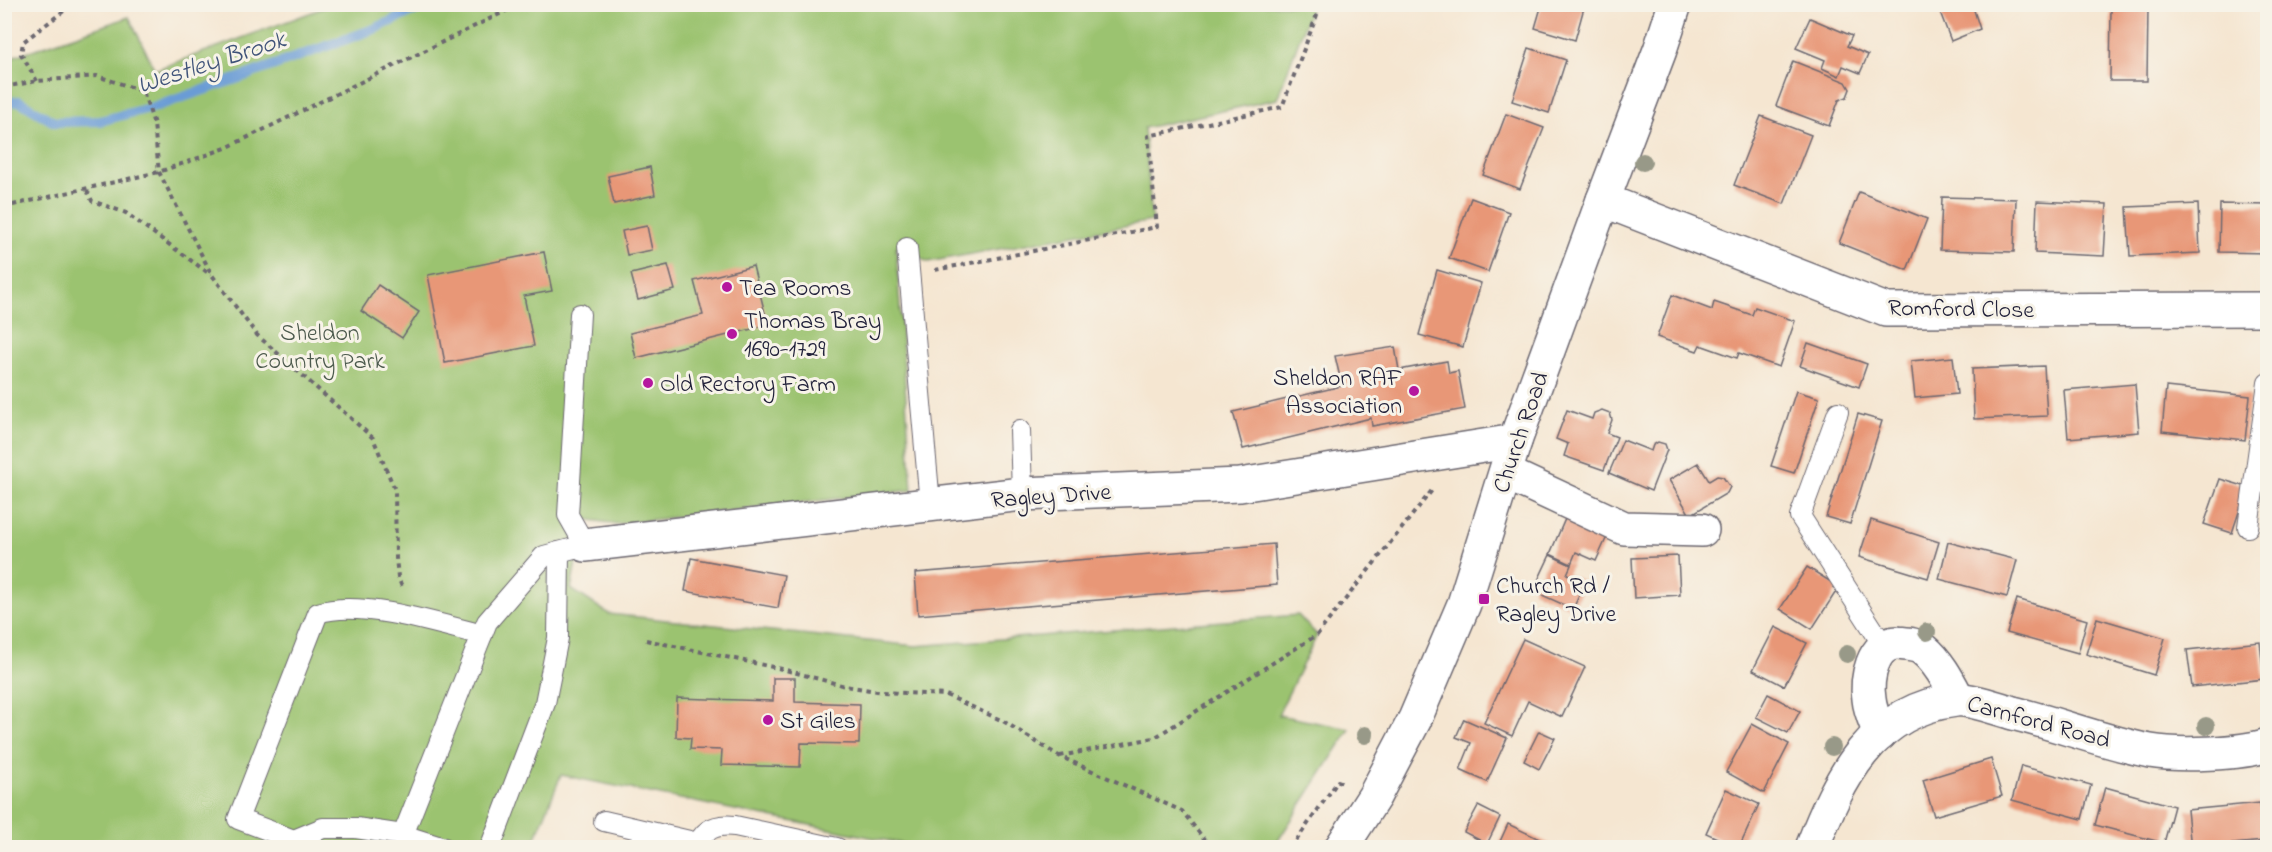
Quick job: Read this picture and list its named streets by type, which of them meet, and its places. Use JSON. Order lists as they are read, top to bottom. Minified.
{"streets":{"street":["Romford Close","Church Road","Ragley Drive","Carnford Road"]},"crossings":[["Romford Close","Church Road"],["Church Road","Ragley Drive"]],"water":["Westley Brook"],"parks":["Sheldon Country Park"],"places":{"other":["Tea Rooms","Thomas Bray 1690-1729","Old Rectory Farm","Sheldon RAF Association","St Giles"],"transit":["Church Rd / Ragley Drive"]}}
